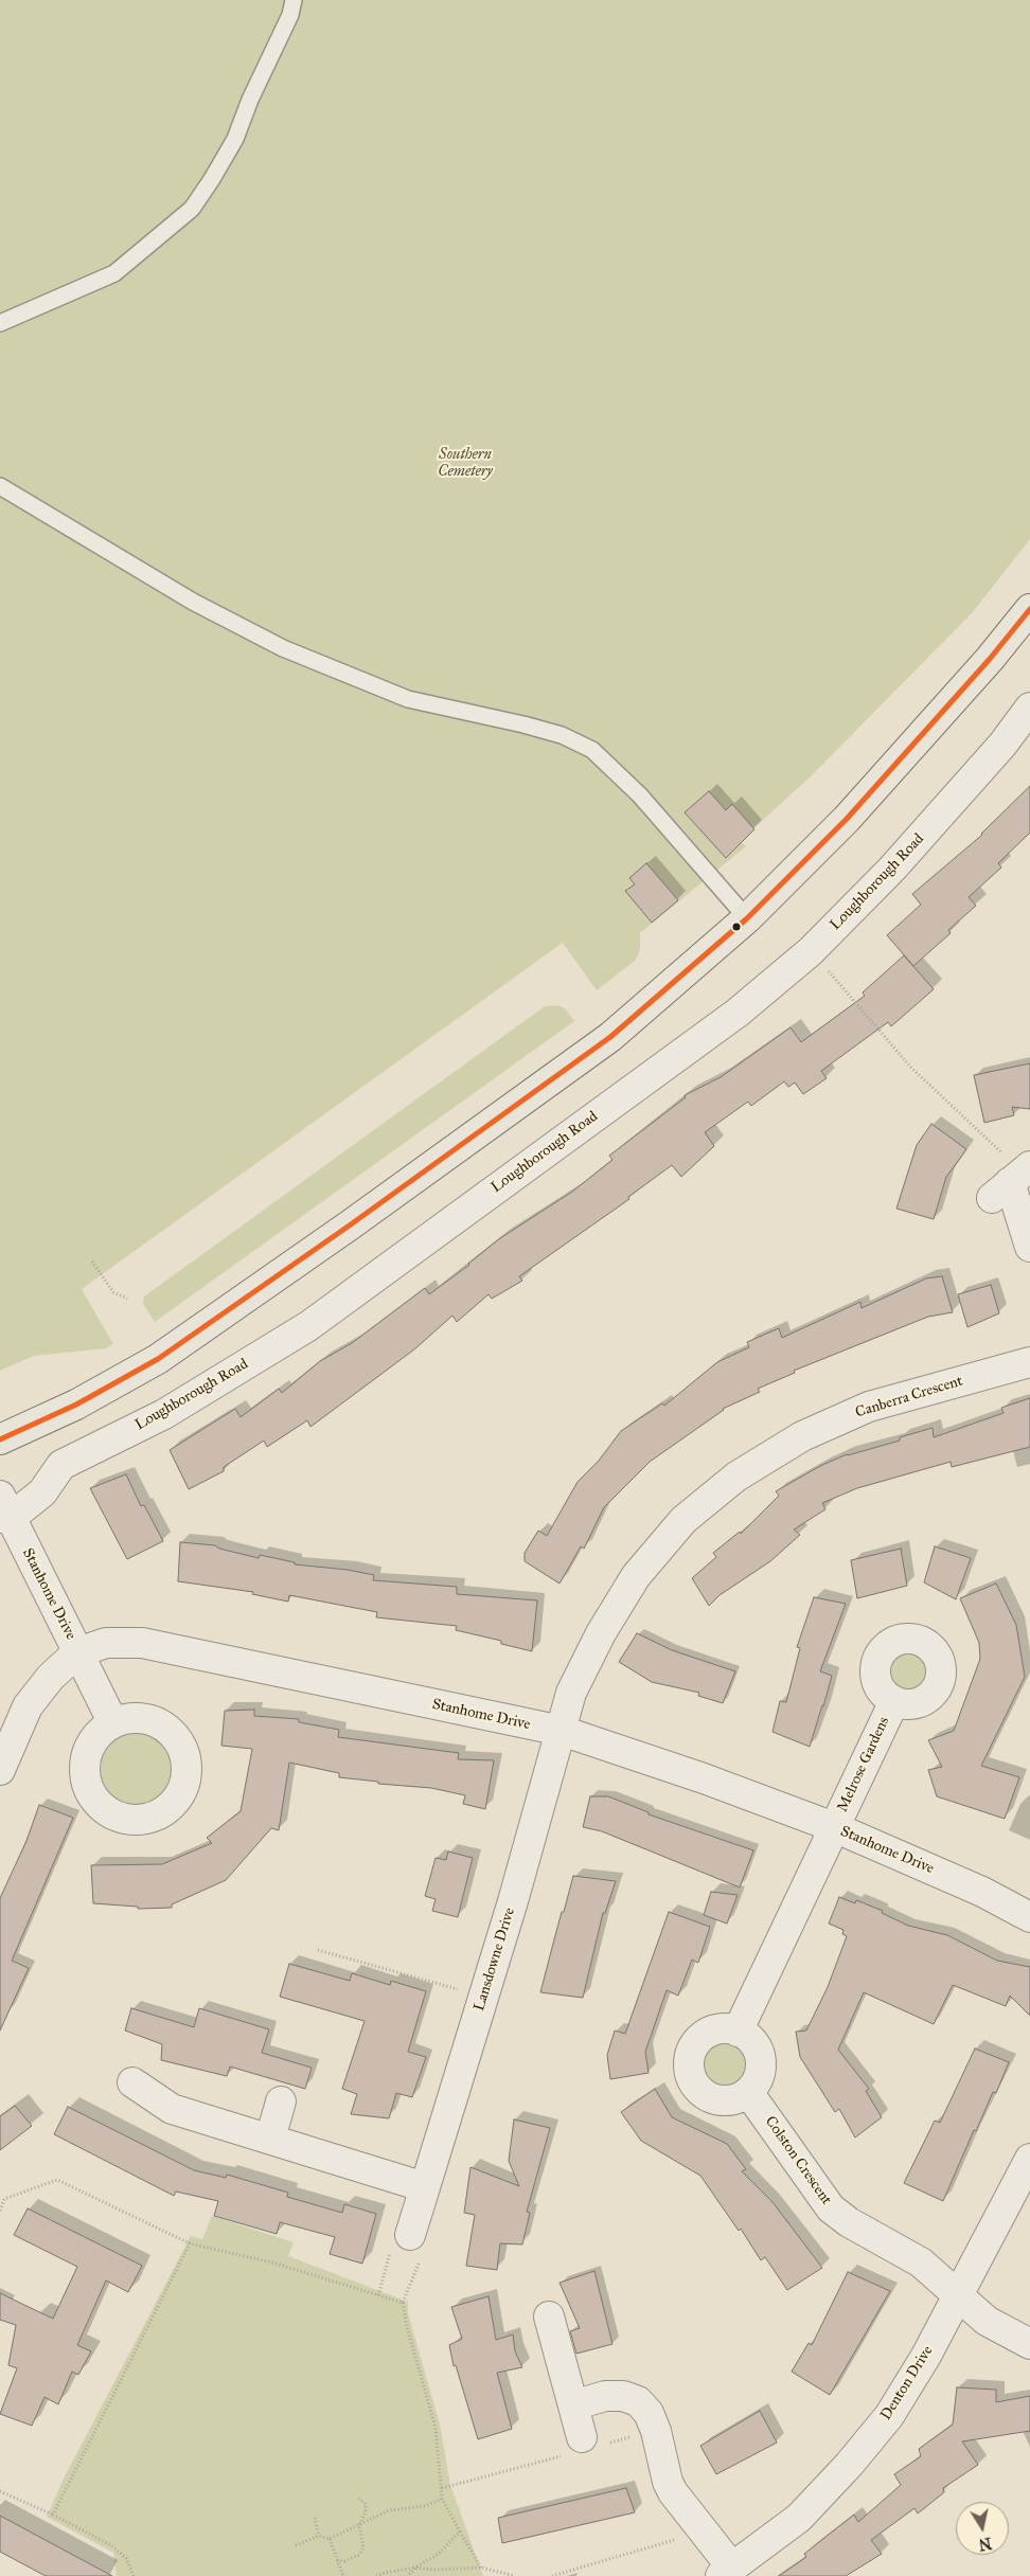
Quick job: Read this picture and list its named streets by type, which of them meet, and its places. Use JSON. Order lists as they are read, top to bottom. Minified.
{"streets":{"street":["Loughborough Road","Canberra Crescent","Stanhome Drive","Melrose Gardens","Lansdowne Drive","Colston Crescent","Denton Drive"]},"crossings":[["Loughborough Road","Stanhome Drive"],["Canberra Crescent","Stanhome Drive"],["Canberra Crescent","Lansdowne Drive"],["Stanhome Drive","Melrose Gardens"],["Stanhome Drive","Lansdowne Drive"],["Colston Crescent","Denton Drive"]],"parks":["Southern Cemetery"],"north":"bottom"}
